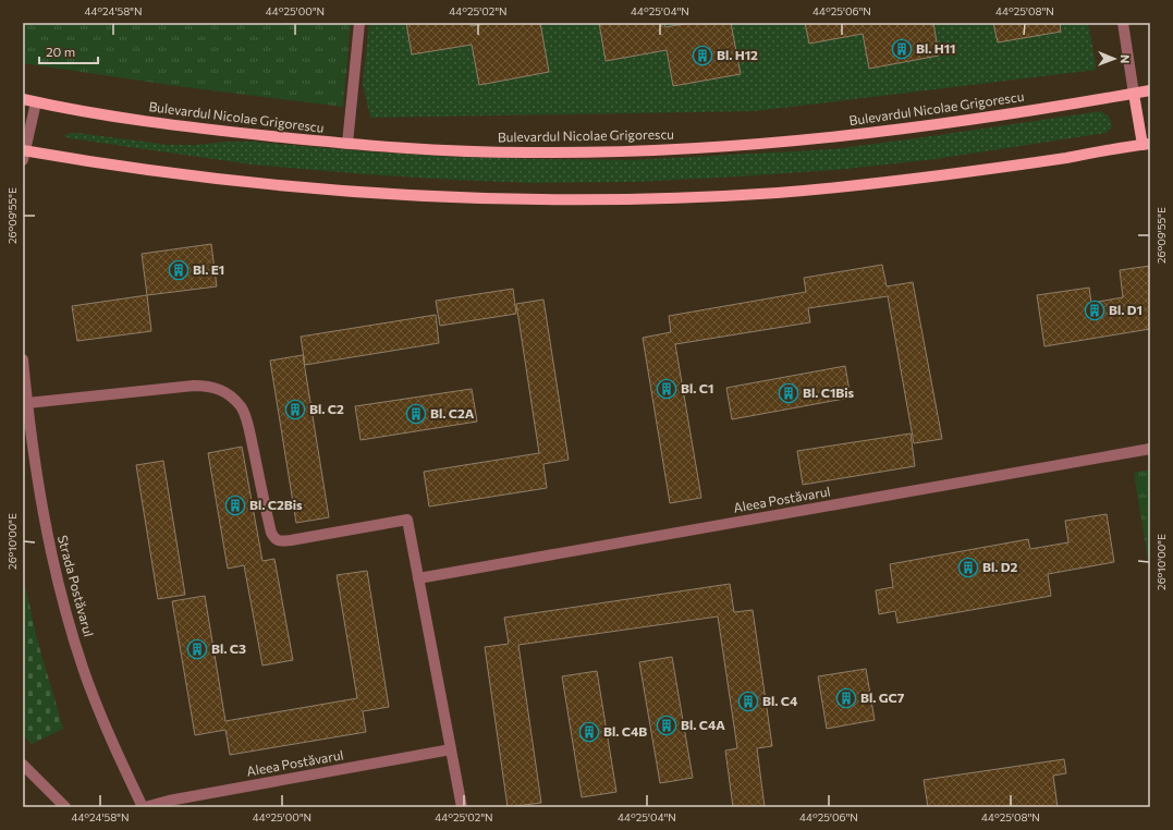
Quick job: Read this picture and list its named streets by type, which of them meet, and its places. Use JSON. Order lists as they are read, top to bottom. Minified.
{"streets":{"main road":["Bulevardul Nicolae Grigorescu"],"street":["Aleea Postăvarul","Strada Postăvarul"]},"crossings":[["Aleea Postăvarul","Strada Postăvarul"]],"places":{"building":["Bl. H11","Bl. H12","Bl. E1","Bl. D1","Bl. C1","Bl. C1Bis","Bl. C2","Bl. C2A","Bl. C2Bis","Bl. D2","Bl. C3","Bl. GC7","Bl. C4","Bl. C4A","Bl. C4B"]},"scale_bar":"20 m","north":"right","coordinates":["44°24'58\"N","44°25'00\"N","44°25'02\"N","44°25'04\"N","44°25'06\"N","44°25'08\"N","26°09'55\"E","26°10'00\"E"]}
